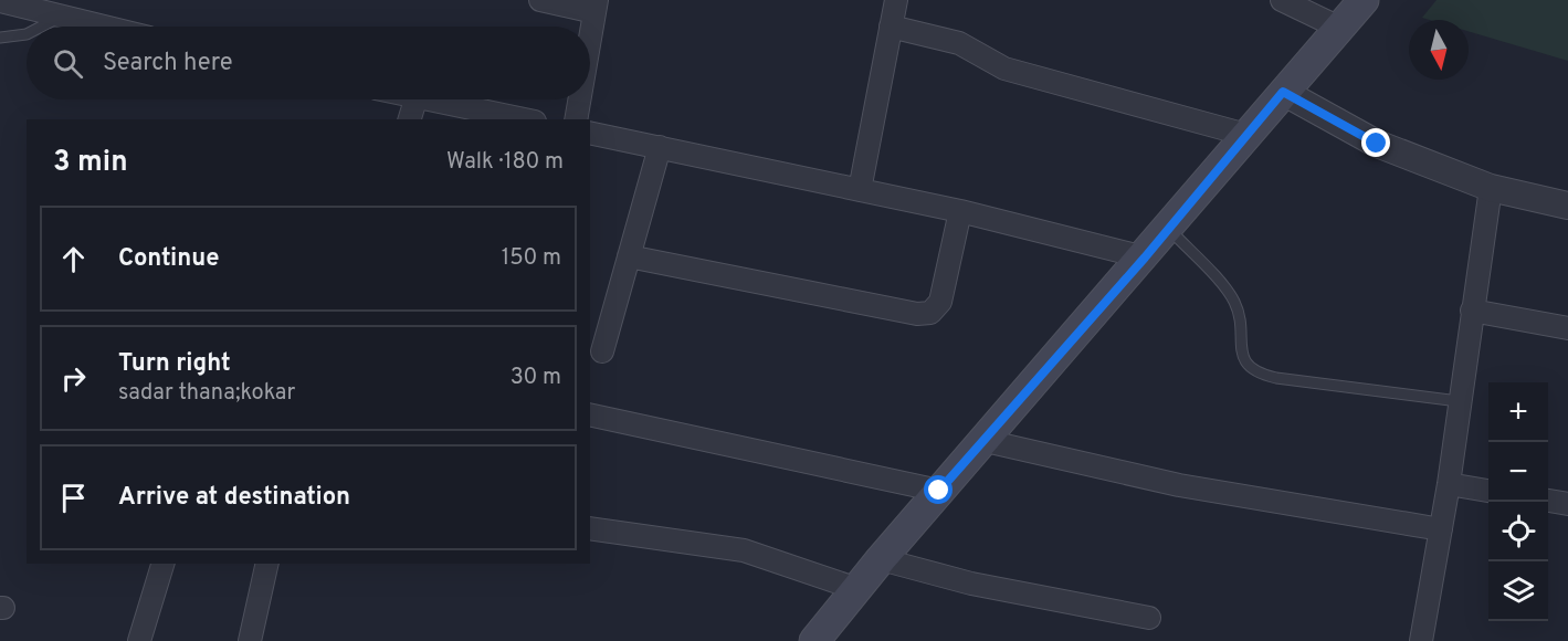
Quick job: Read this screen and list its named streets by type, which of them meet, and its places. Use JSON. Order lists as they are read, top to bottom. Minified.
{"north":"bottom","page":{"search":"Search here","heading":["3 min","Walk · 180 m"],"list":[["Continue","150 m"],["Turn right","sadar thana;kokar","30 m"],"Arrive at destination"],"map_buttons":["+","−"]}}
